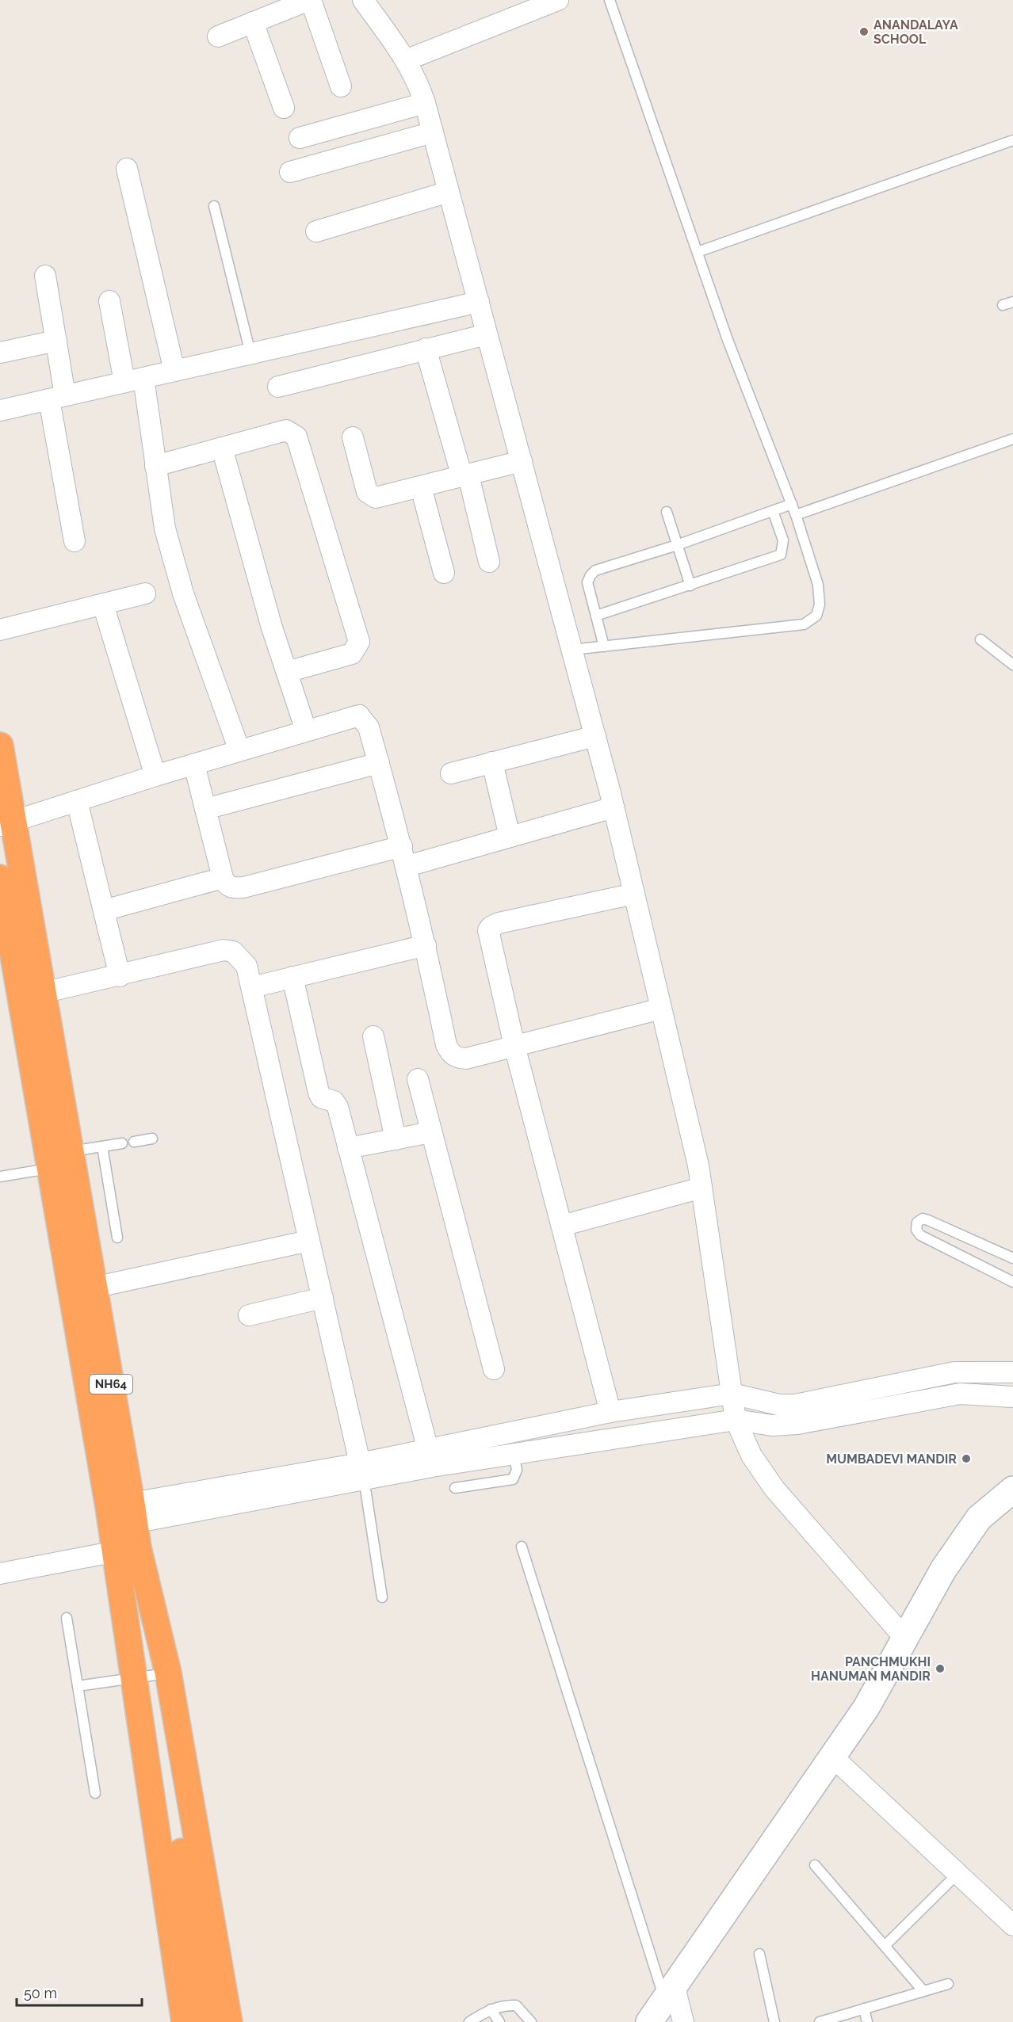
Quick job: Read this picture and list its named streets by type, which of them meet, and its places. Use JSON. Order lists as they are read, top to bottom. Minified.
{"streets":{"highway":["NH64"]},"places":["ANANDALAYA SCHOOL","MUMBADEVI MANDIR","PANCHMUKHI HANUMAN MANDIR"],"scale_bar":"50 m"}
